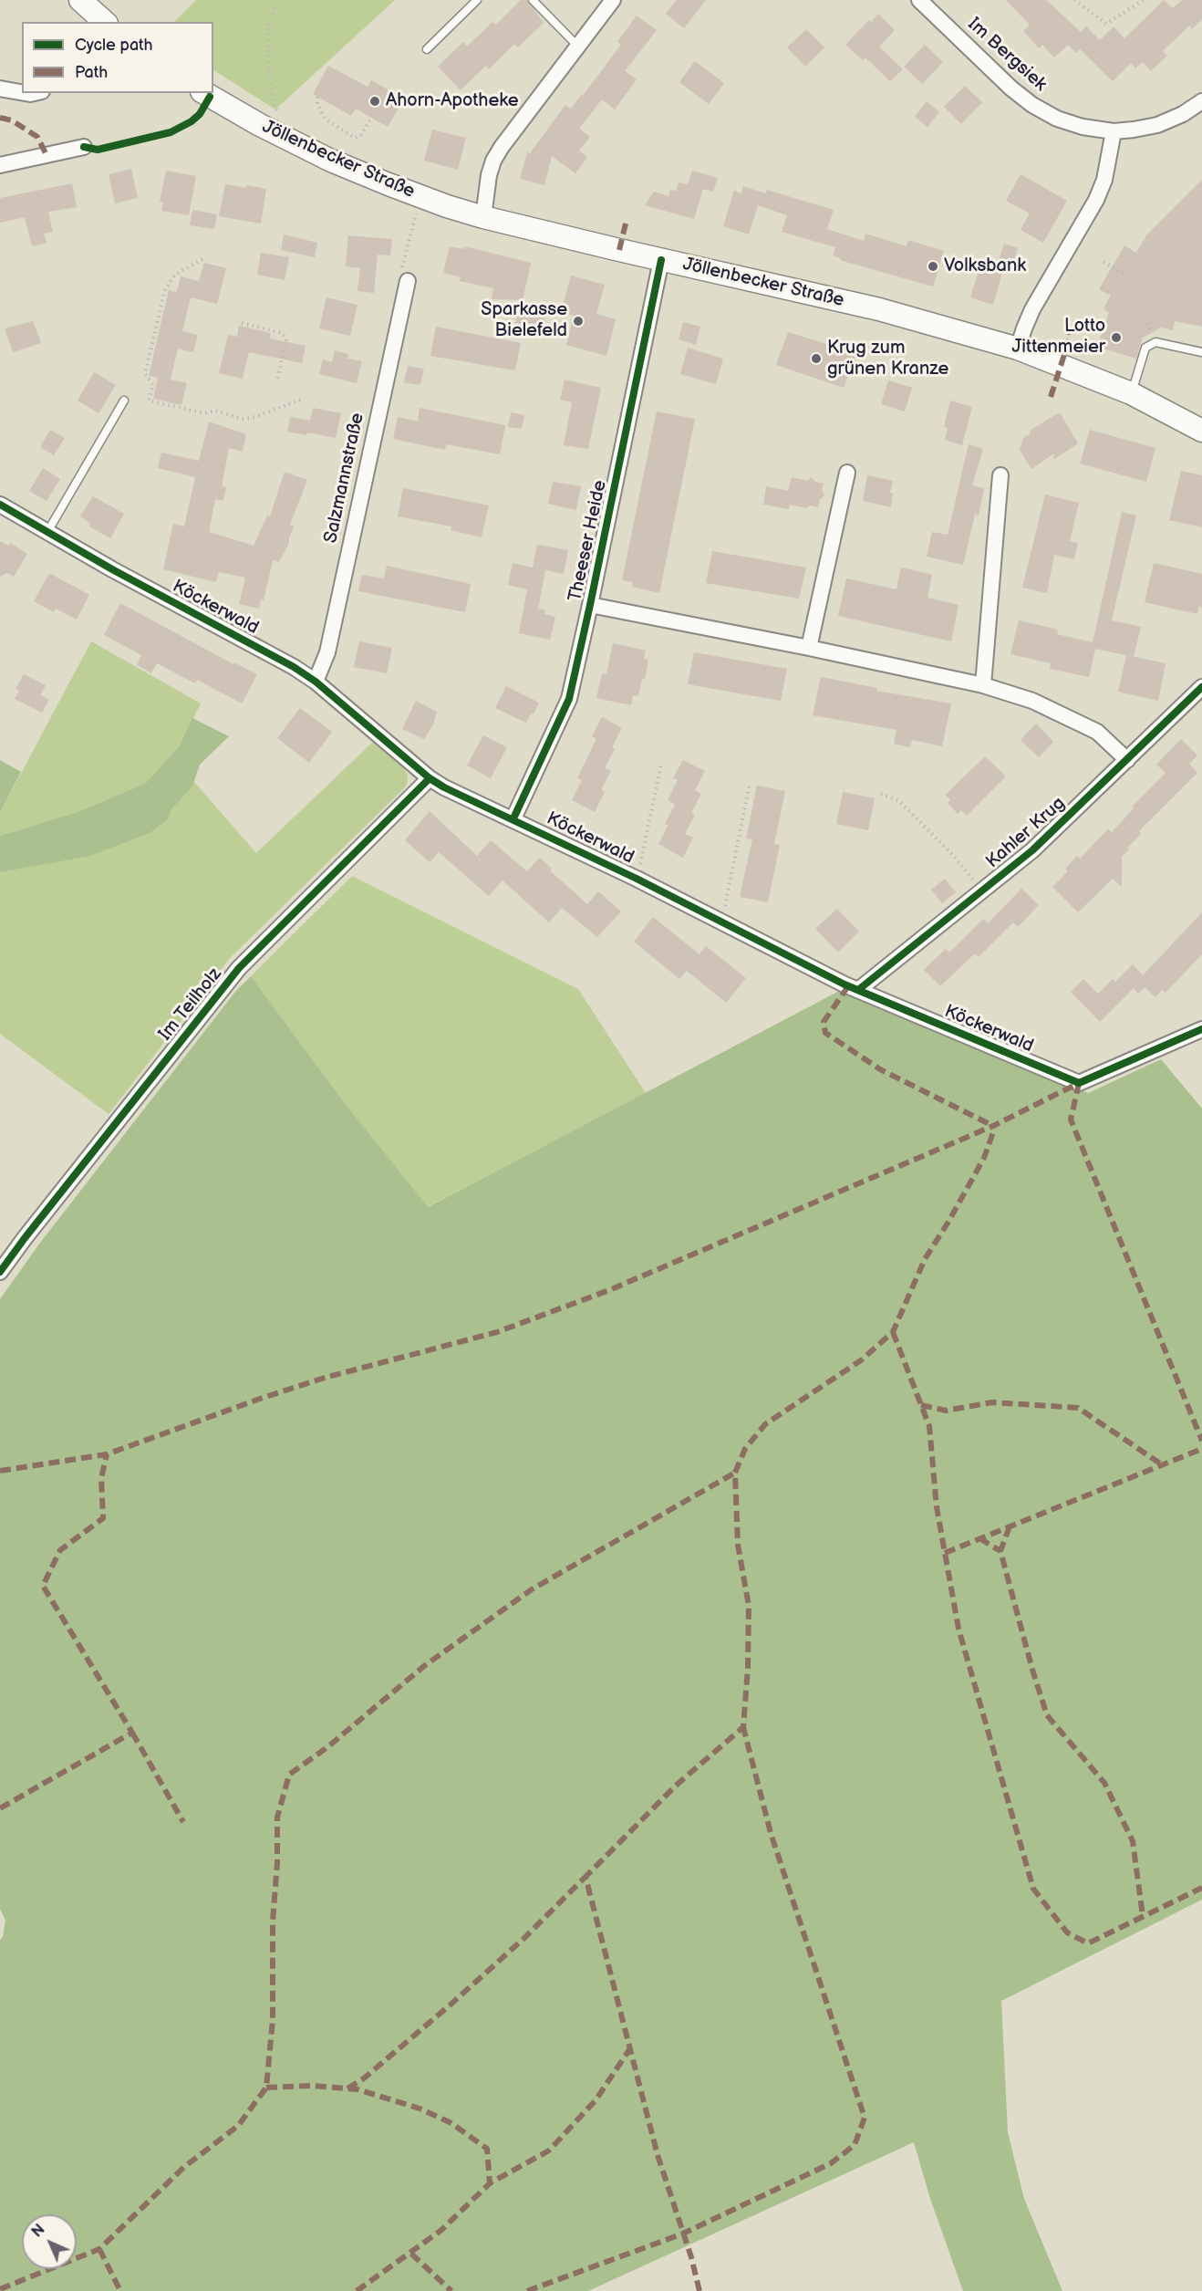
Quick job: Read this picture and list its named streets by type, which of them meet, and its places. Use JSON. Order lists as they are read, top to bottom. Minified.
{"streets":{"main road":["Jöllenbecker Straße"],"street":["Im Bergsiek","Salzmannstraße","Theeser Heide","Köckerwald","Kahler Krug","Im Teilholz"]},"crossings":[["Jöllenbecker Straße","Theeser Heide"],["Salzmannstraße","Köckerwald"],["Theeser Heide","Köckerwald"],["Köckerwald","Kahler Krug"],["Köckerwald","Im Teilholz"]],"places":["Ahorn-Apotheke","Volksbank","Sparkasse Bielefeld","Lotto Jittenmeier","Krug zum grünen Kranze"],"legend":["Cycle path","Path"],"north":"top left"}
